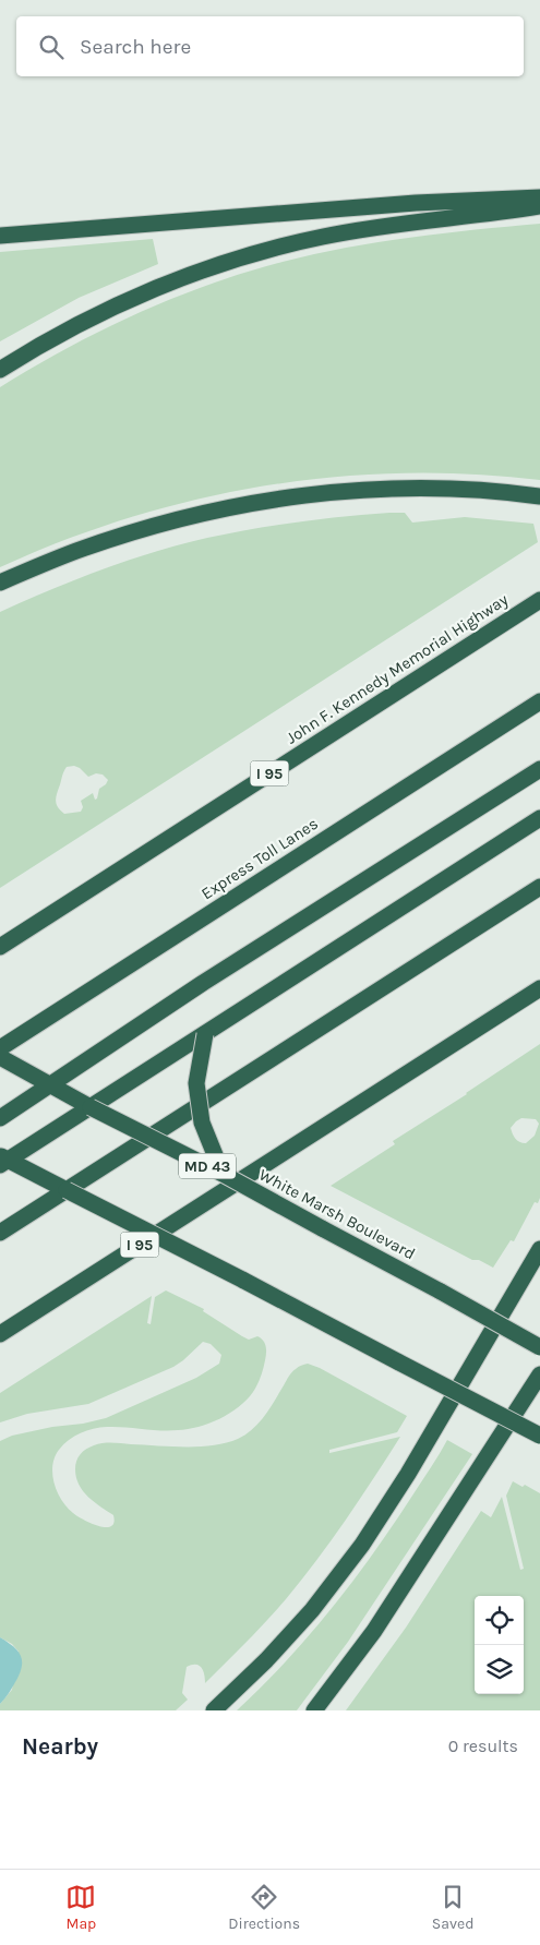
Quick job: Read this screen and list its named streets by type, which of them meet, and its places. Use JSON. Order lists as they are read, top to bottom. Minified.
{"streets":{"highway":["John F. Kennedy Memorial Highway","I 95","Express Toll Lanes","MD 43","White Marsh Boulevard"]},"page":{"search":"Search here","heading":["Nearby","0 results"],"nav":["Map","Directions","Saved"]}}
